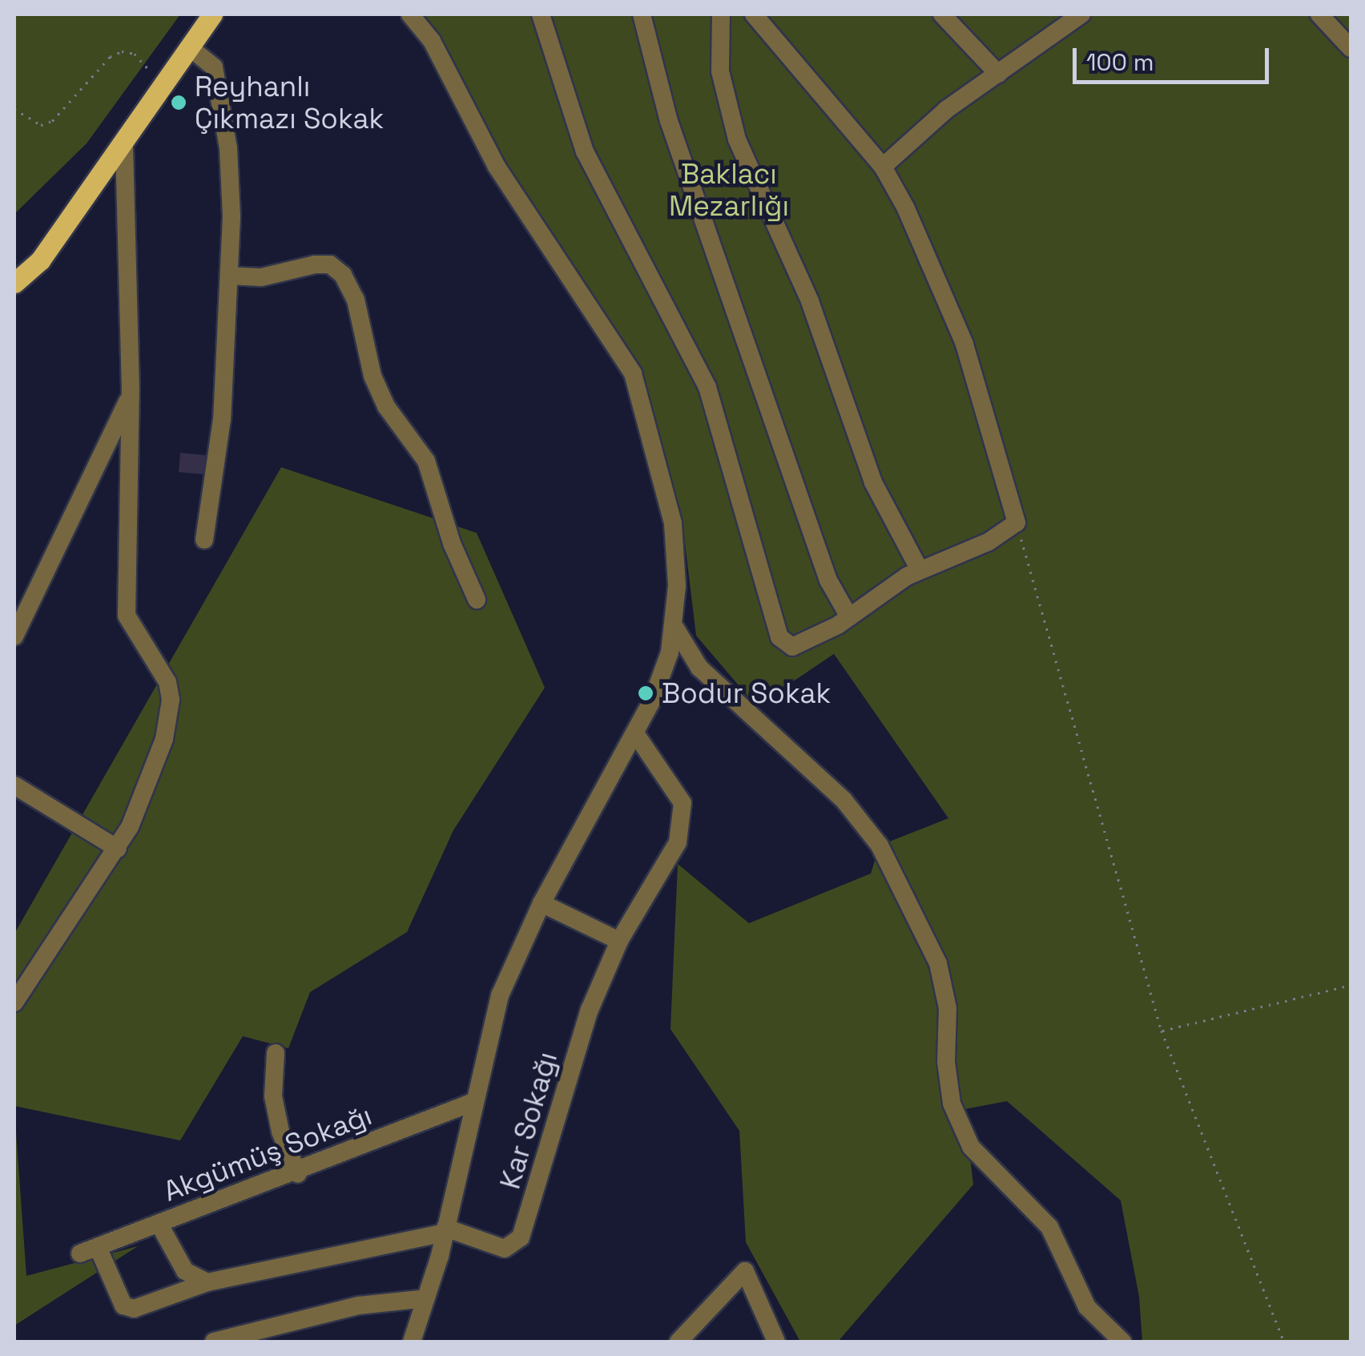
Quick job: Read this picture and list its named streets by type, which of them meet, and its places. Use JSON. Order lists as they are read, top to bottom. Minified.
{"streets":{"street":["Kar Sokağı","Akgümüş Sokağı"]},"parks":["Baklacı Mezarlığı"],"places":["Reyhanlı Çıkmazı Sokak","Bodur Sokak"],"scale_bar":"100 m"}
